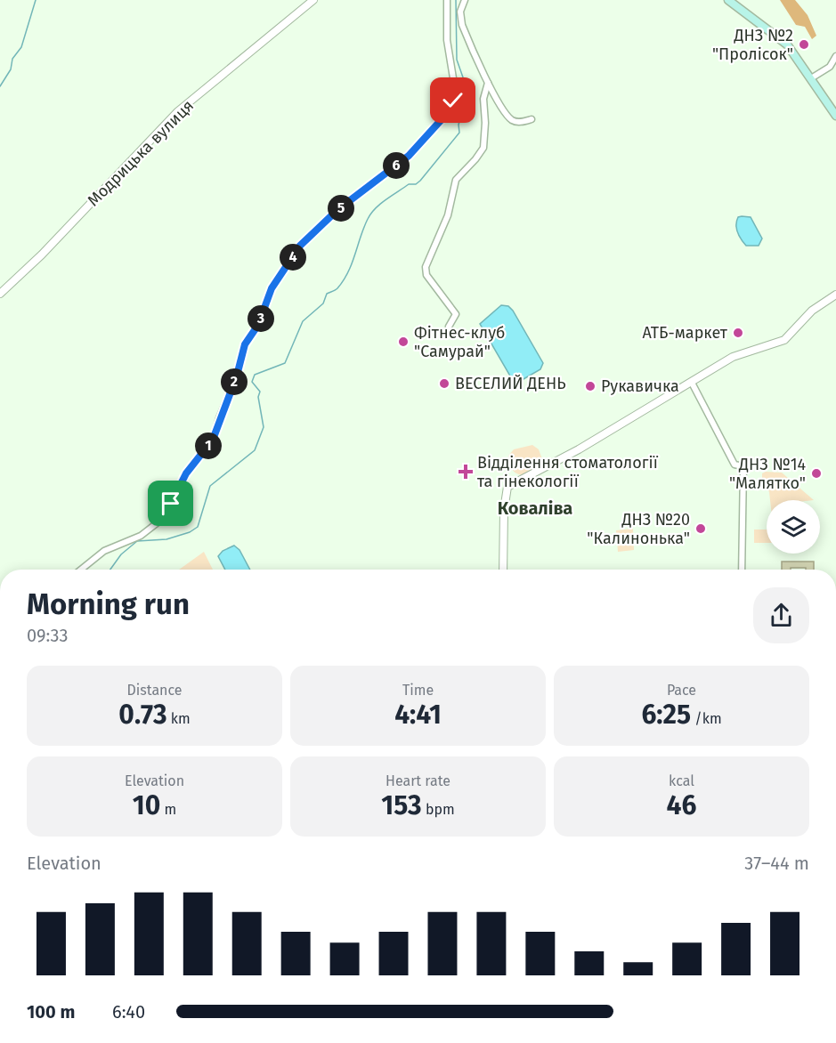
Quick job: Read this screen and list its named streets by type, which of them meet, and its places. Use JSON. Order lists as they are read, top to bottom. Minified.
{"streets":{"street":["Модрицька вулиця"]},"districts":["Коваліва"],"places":{"other":["ДНЗ №2 \"Пролісок\"","АТБ-маркет","Фітнес-клуб \"Самурай\"","ВЕСЕЛИЙ ДЕНЬ","Рукавичка","ДНЗ №14 \"Малятко\"","ДНЗ №20 \"Калинонька\""],"health":["Відділення стоматології та гінекології"]},"page":{"pins":["6","5","4","3","2","1"],"heading":["Morning run","09:33"],"stats":[["Distance","0.73 km"],["Time","4:41"],["Pace","6:25 /km"],["Elevation","10 m"],["Heart rate","153 bpm"],["kcal","46"]],"chart":["Elevation","37–44 m"],"list":[{"name":"100 m","note":"6:40"}]}}
